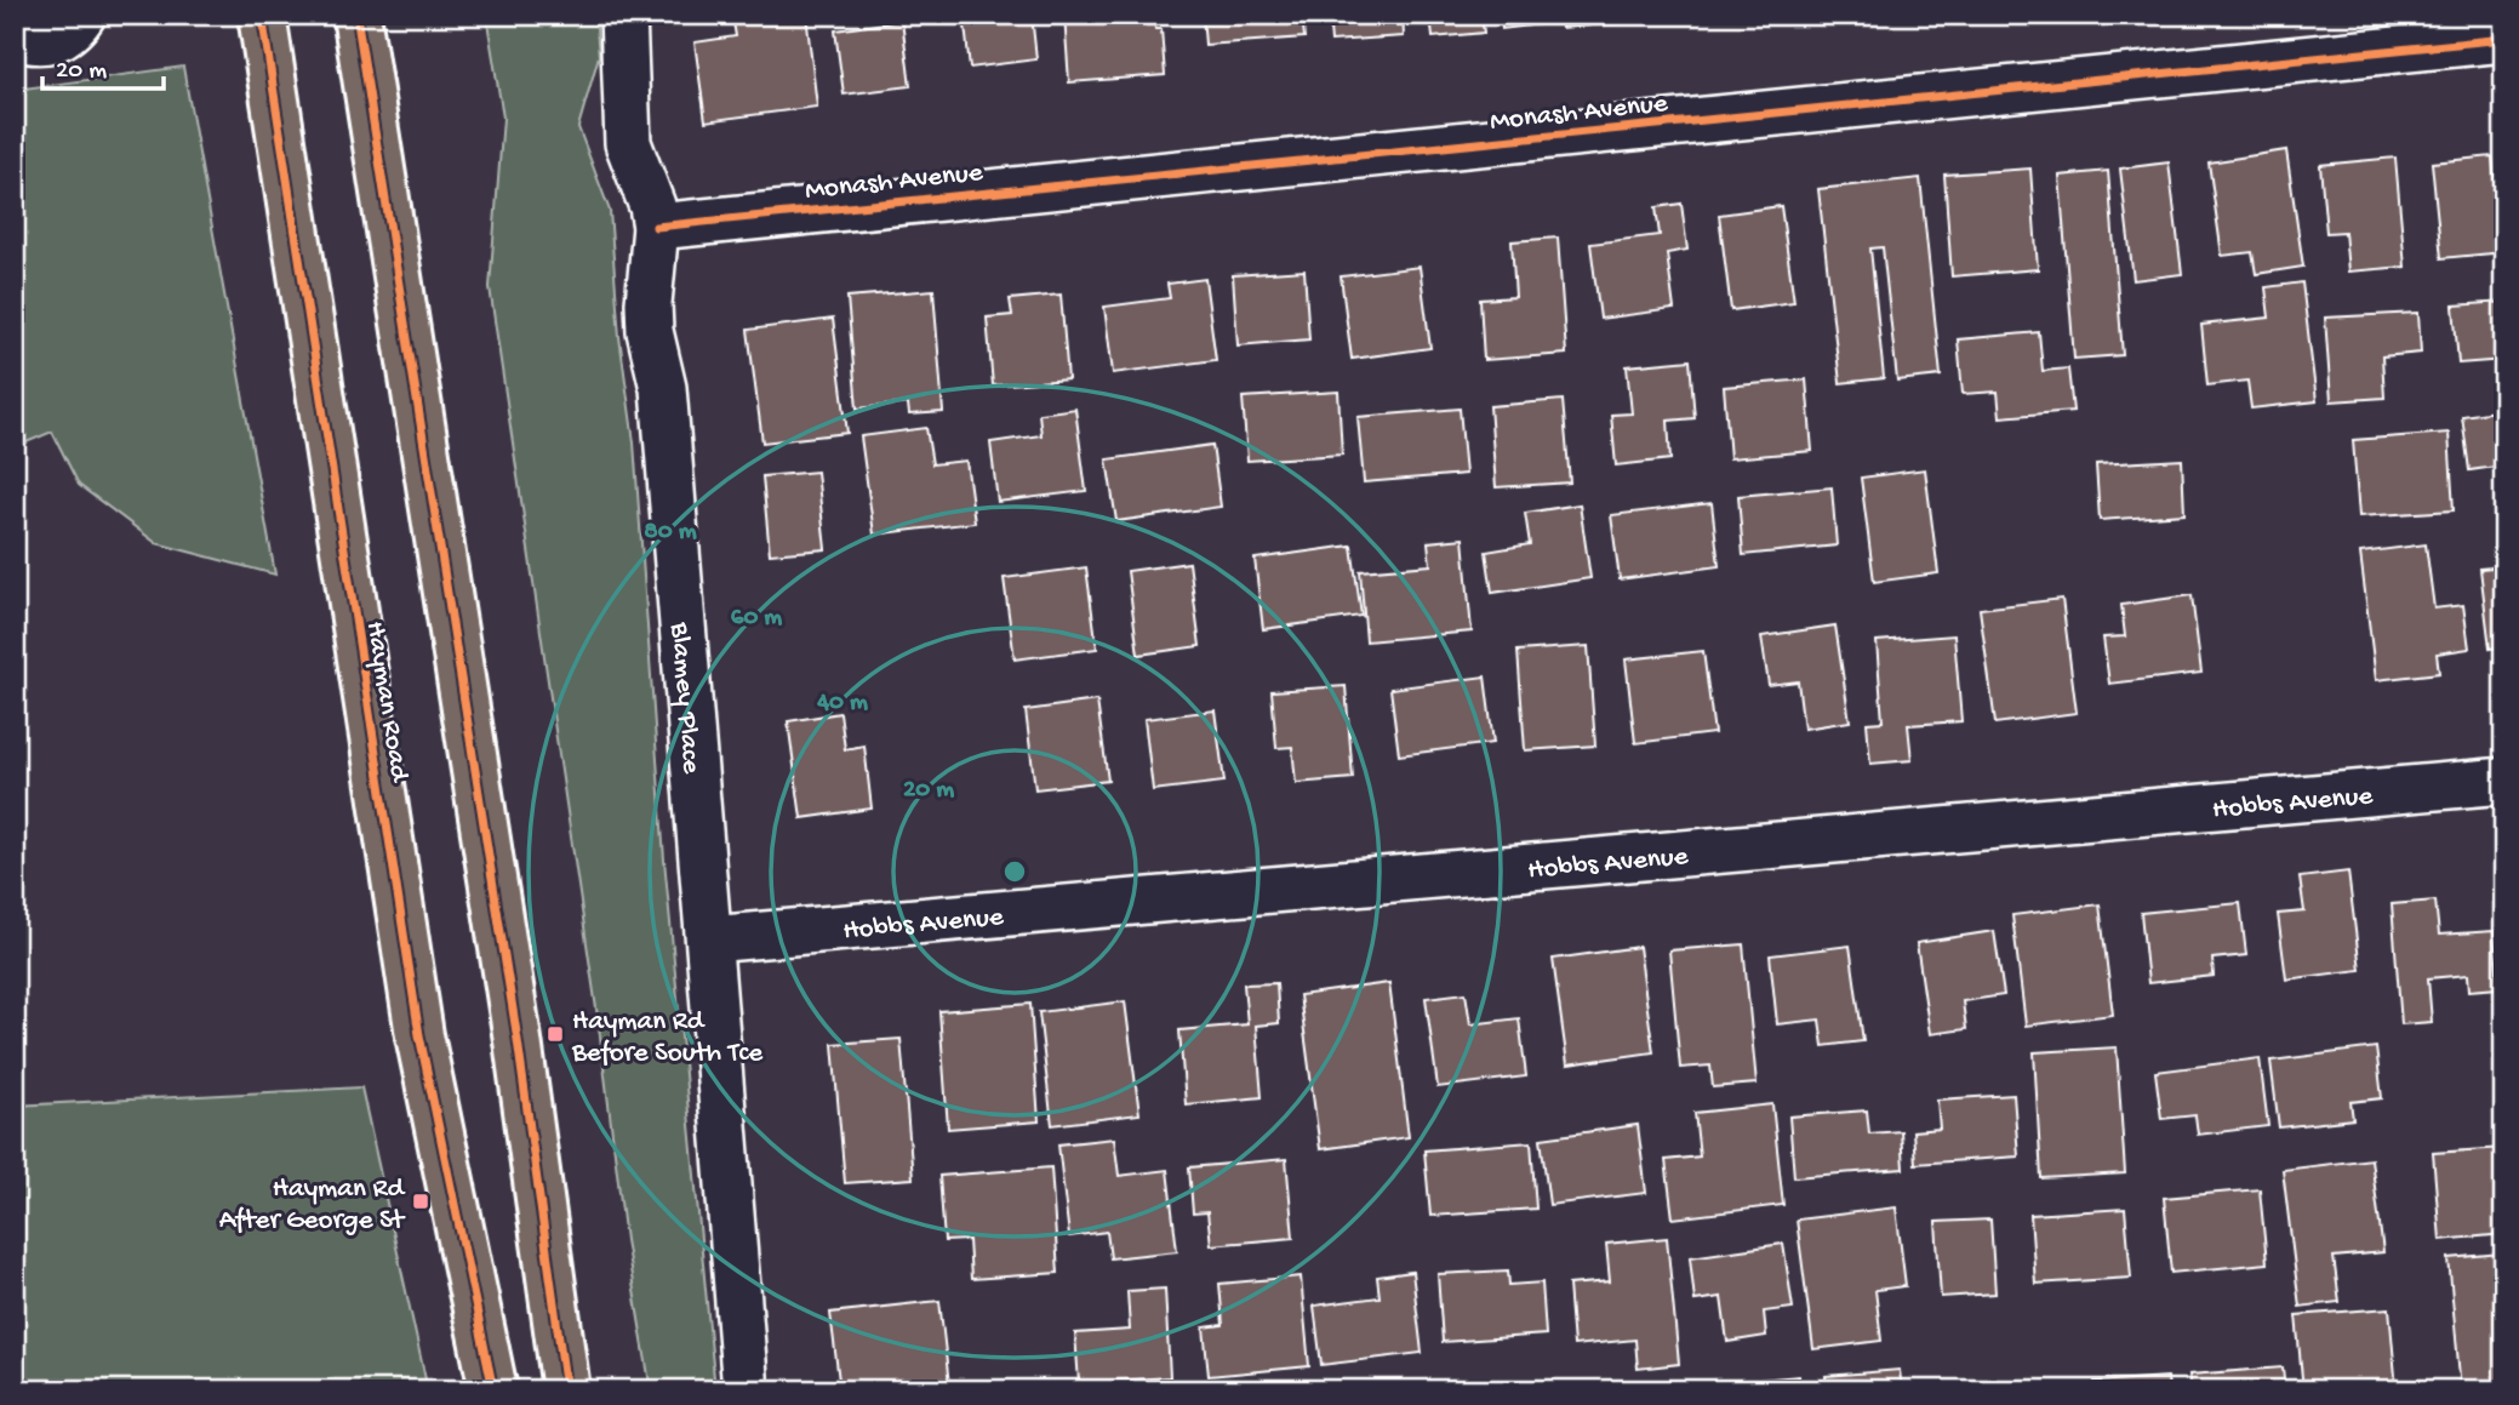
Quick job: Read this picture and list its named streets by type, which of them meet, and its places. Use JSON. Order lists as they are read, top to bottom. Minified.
{"streets":{"main road":["Hayman Road"],"street":["Monash Avenue","Blamey Place","Hobbs Avenue"]},"crossings":[["Monash Avenue","Blamey Place"],["Blamey Place","Hobbs Avenue"]],"places":{"transit":["Hayman Rd Before South Tce","Hayman Rd After George St"]},"scale_bar":"20 m","rings":["80 m","60 m","40 m","20 m"]}
